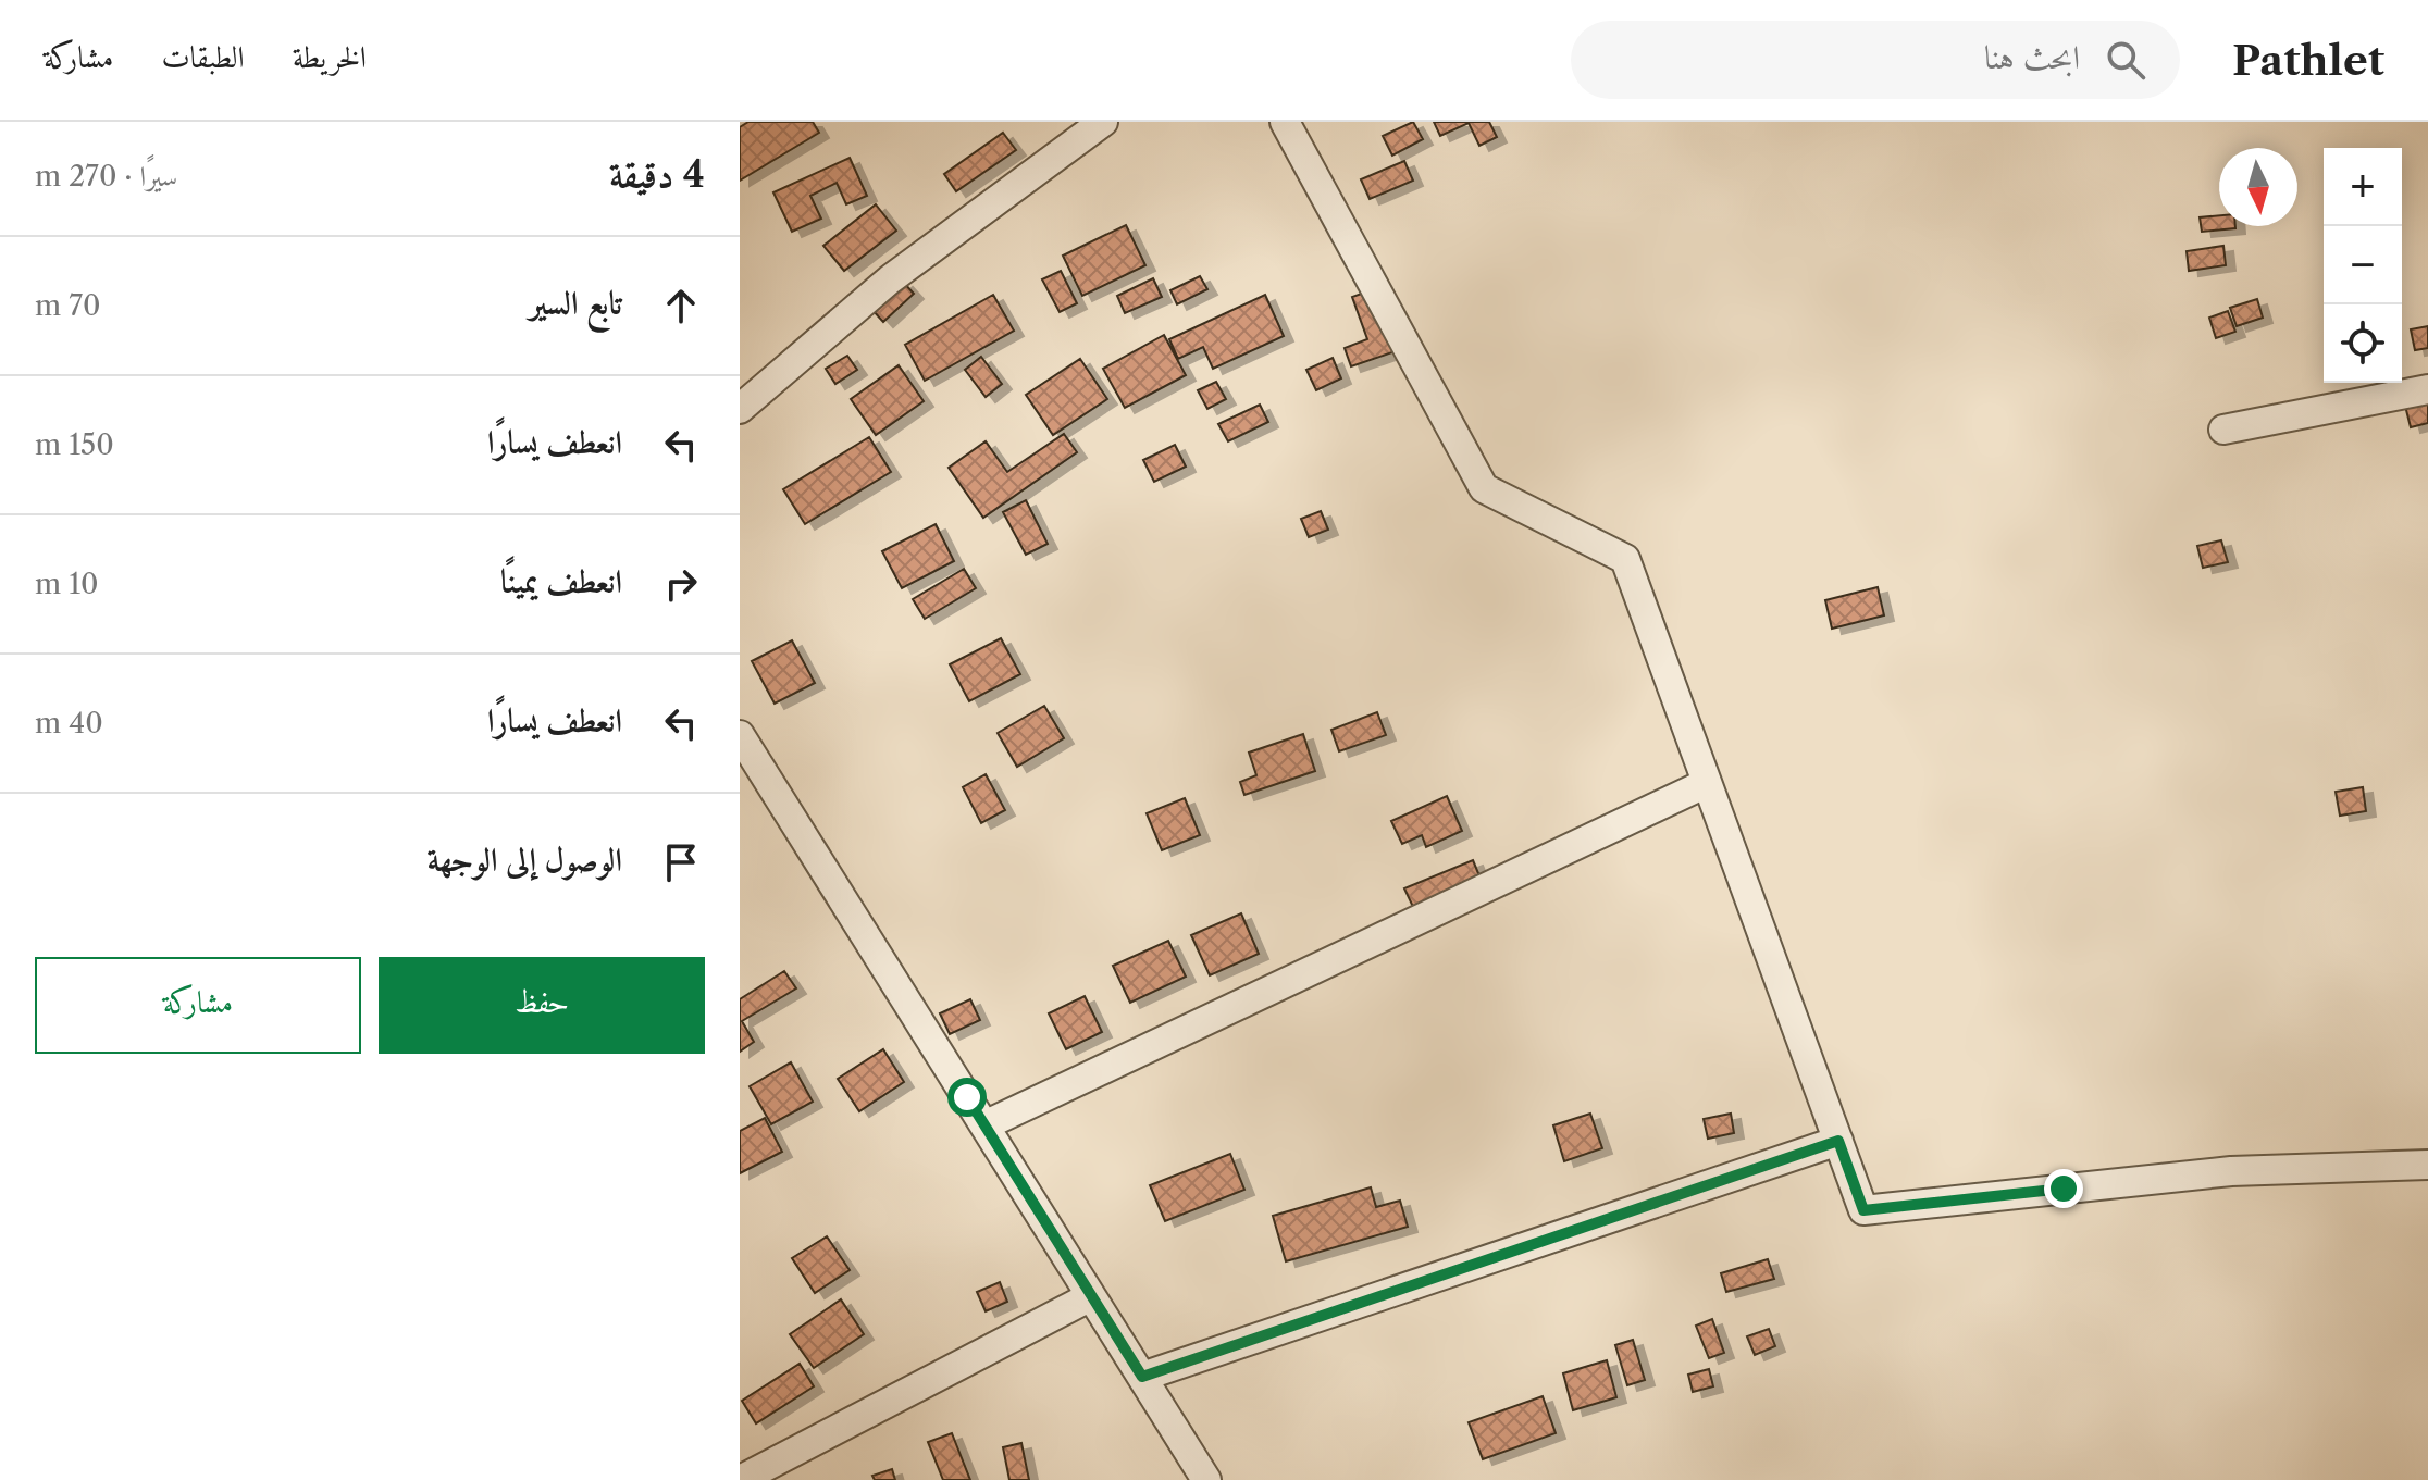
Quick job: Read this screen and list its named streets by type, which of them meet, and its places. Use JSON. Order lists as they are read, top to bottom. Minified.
{"north":"bottom","page":{"header":"Pathlet","search":"ابحث هنا","nav":["الخريطة","الطبقات","مشاركة"],"heading":["4 دقيقة","سيرًا · 270 m"],"map_buttons":["+","−"],"list":[["تابع السير","70 m"],["انعطف يسارًا","150 m"],["انعطف يمينًا","10 m"],["انعطف يسارًا","40 m"],"الوصول إلى الوجهة"],"buttons":["حفظ","مشاركة"]}}
